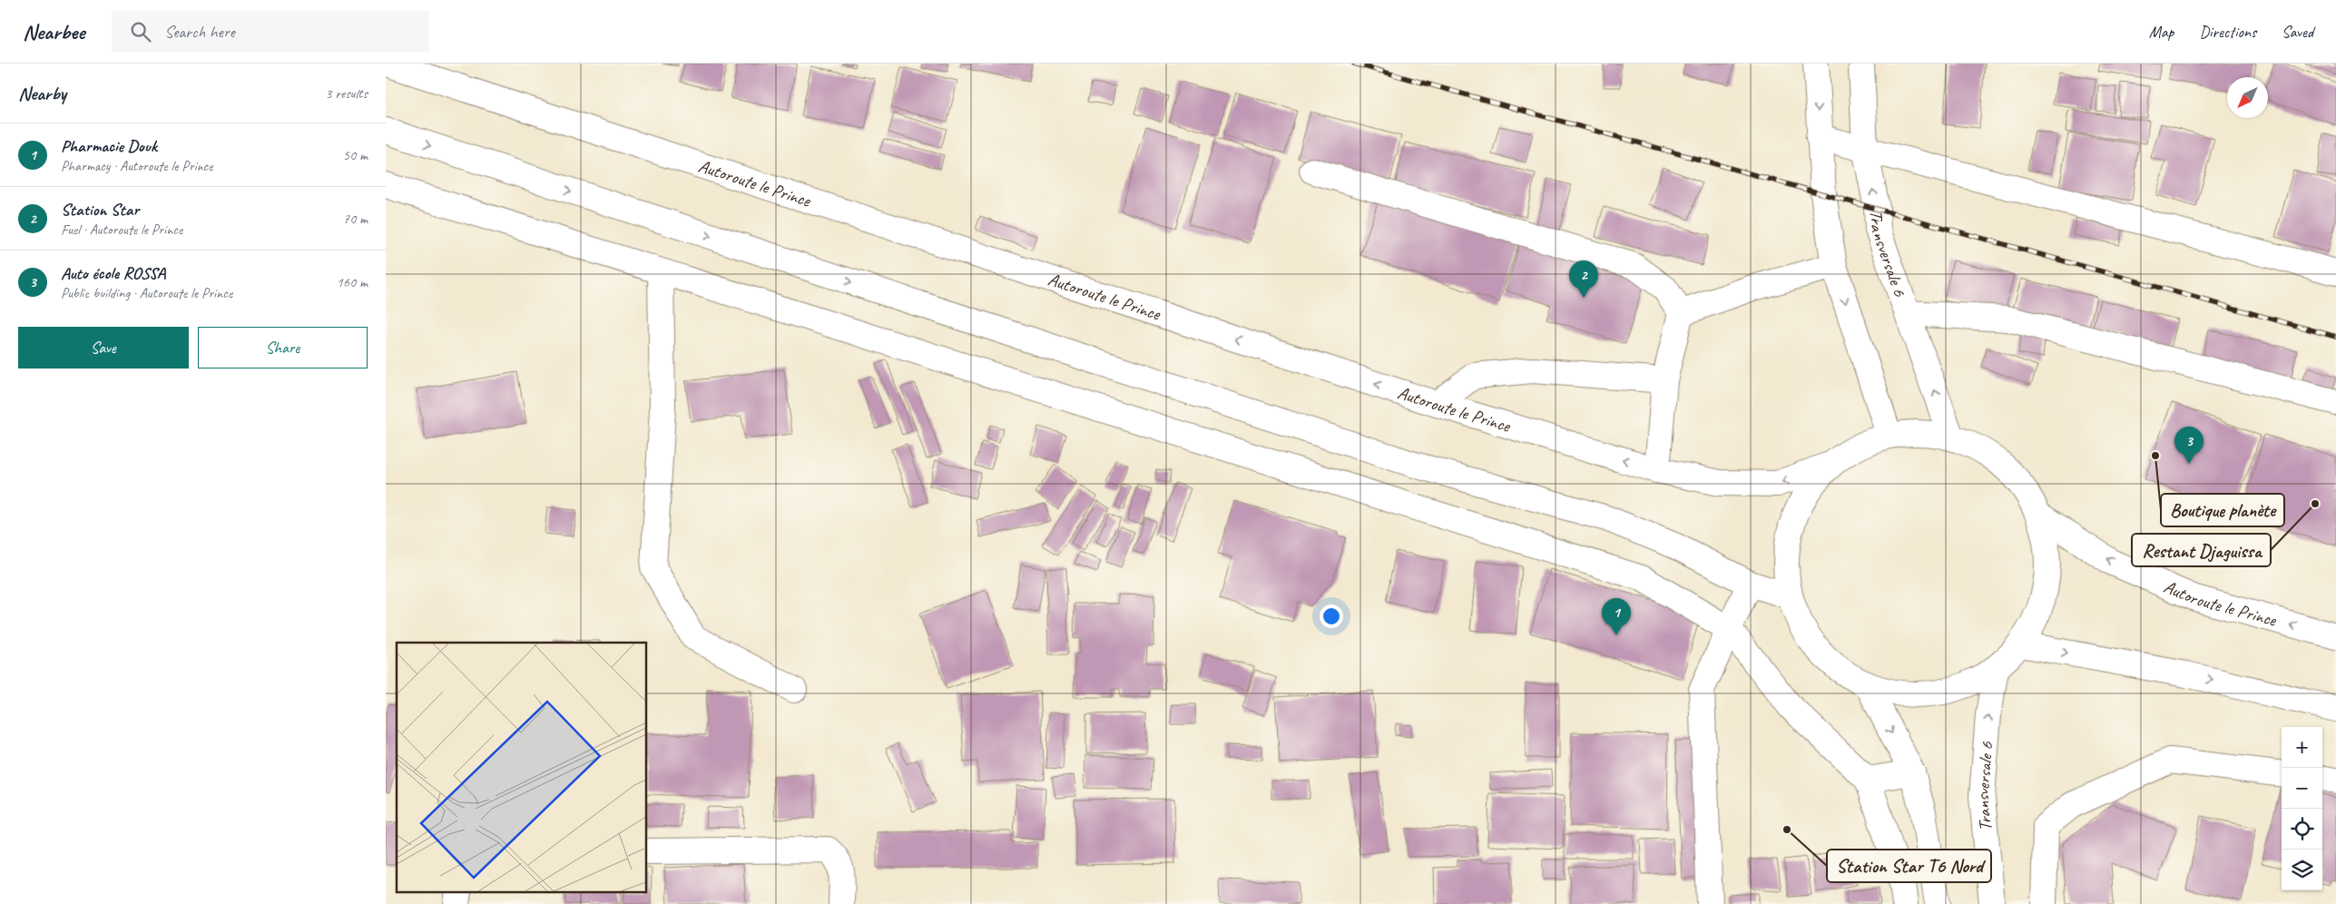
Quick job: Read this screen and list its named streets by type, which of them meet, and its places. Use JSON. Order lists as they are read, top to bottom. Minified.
{"streets":{"main road":["Autoroute le Prince","Transversale 6"]},"places":["Boutique planète","Restant Djaguissa","Station Star T6 Nord"],"north":"bottom left","page":{"header":"Nearbee","search":"Search here","nav":["Map","Directions","Saved"],"heading":["Nearby","3 results"],"list":[{"mark":"1","name":"Pharmacie Douk","note":"Pharmacy · Autoroute le Prince","value":"50 m"},{"mark":"2","name":"Station Star","note":"Fuel · Autoroute le Prince","value":"70 m"},{"mark":"3","name":"Auto école ROSSA","note":"Public building · Autoroute le Prince","value":"160 m"}],"pins":["2","3","1"],"buttons":["Save","Share"],"map_buttons":["+","−"]}}
